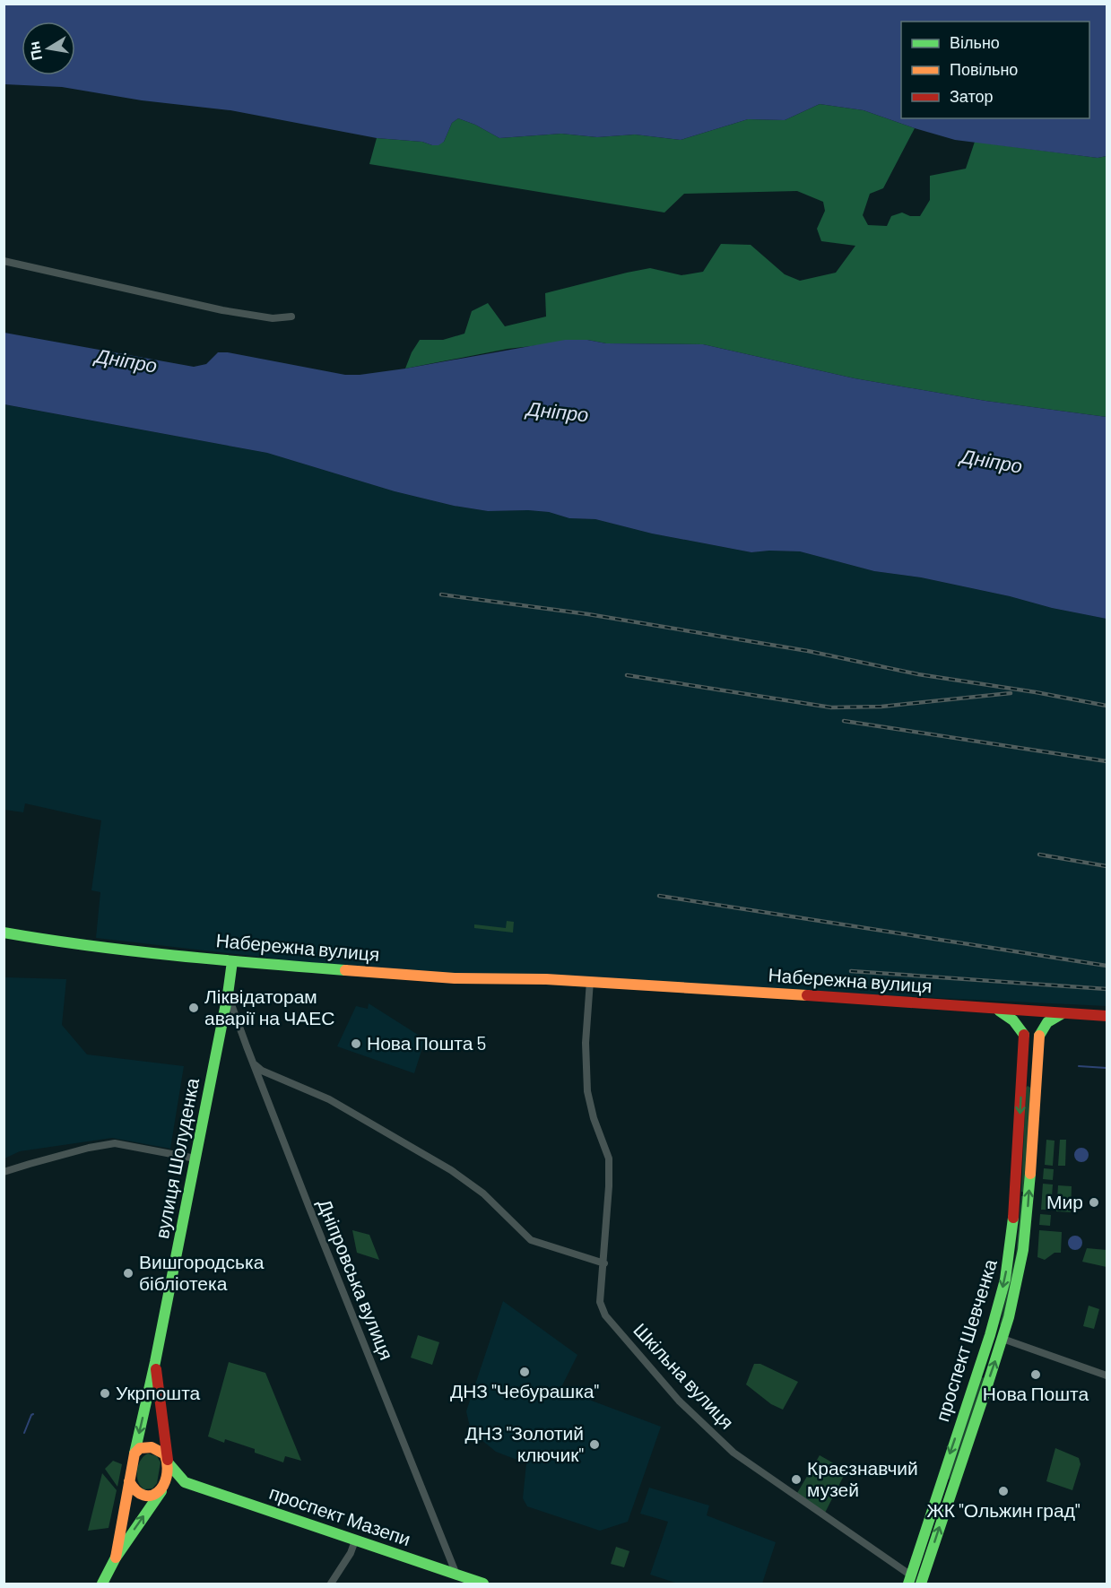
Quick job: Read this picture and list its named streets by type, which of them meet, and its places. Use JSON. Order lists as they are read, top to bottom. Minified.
{"streets":{"main road":["Набережна вулиця","вулиця Шолуденка","проспект Шевченка","проспект Мазепи"],"street":["Дніпровська вулиця","Шкільна вулиця"]},"crossings":[["Набережна вулиця","вулиця Шолуденка"],["Набережна вулиця","проспект Шевченка"],["вулиця Шолуденка","Дніпровська вулиця"],["Дніпровська вулиця","проспект Мазепи"],["проспект Шевченка","Шкільна вулиця"]],"water":["Дніпро"],"places":["Ліквідаторам аварії на ЧАЕС","Нова Пошта 5","Мир","Вишгородська бібліотека","ДНЗ \"Чебурашка\"","Нова Пошта","Укрпошта","ДНЗ \"Золотий ключик\"","Краєзнавчий музей","ЖК \"Ольжин град\""],"legend":["Вільно","Повільно","Затор"],"north":"left"}
